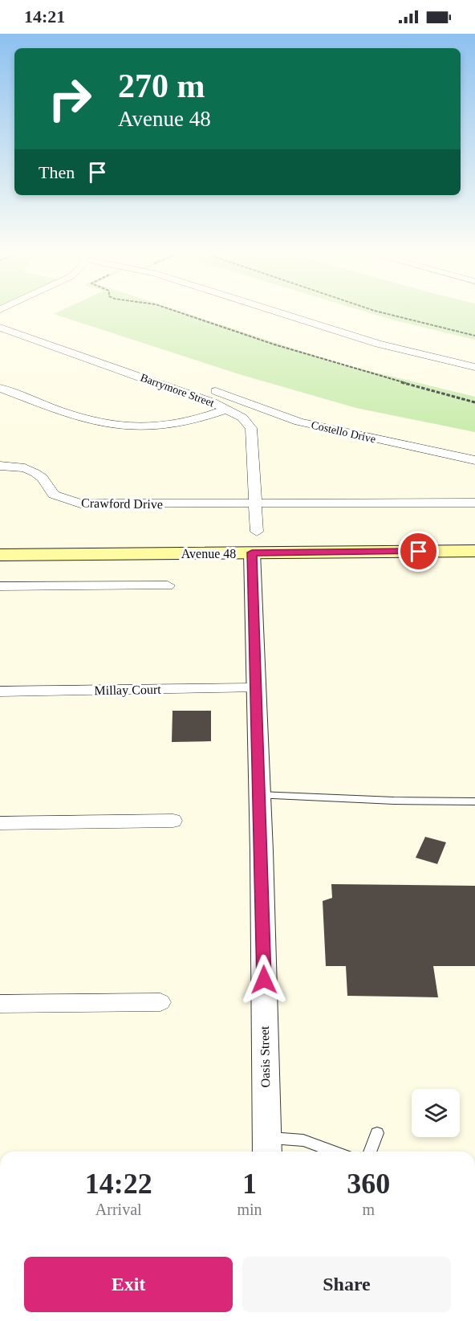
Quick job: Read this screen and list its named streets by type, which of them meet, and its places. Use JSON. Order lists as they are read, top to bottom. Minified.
{"streets":{"main road":["Avenue 48"],"street":["Barrymore Street","Costello Drive","Crawford Drive","Millay Court","Oasis Street"]},"crossings":[["Barrymore Street","Crawford Drive"],["Avenue 48","Oasis Street"],["Millay Court","Oasis Street"]],"page":{"status":"14:21","turn":["270 m","Avenue 48"],"then":"Then","eta":["14:22","Arrival","1","min","360","m"],"buttons":["Exit","Share"]}}
